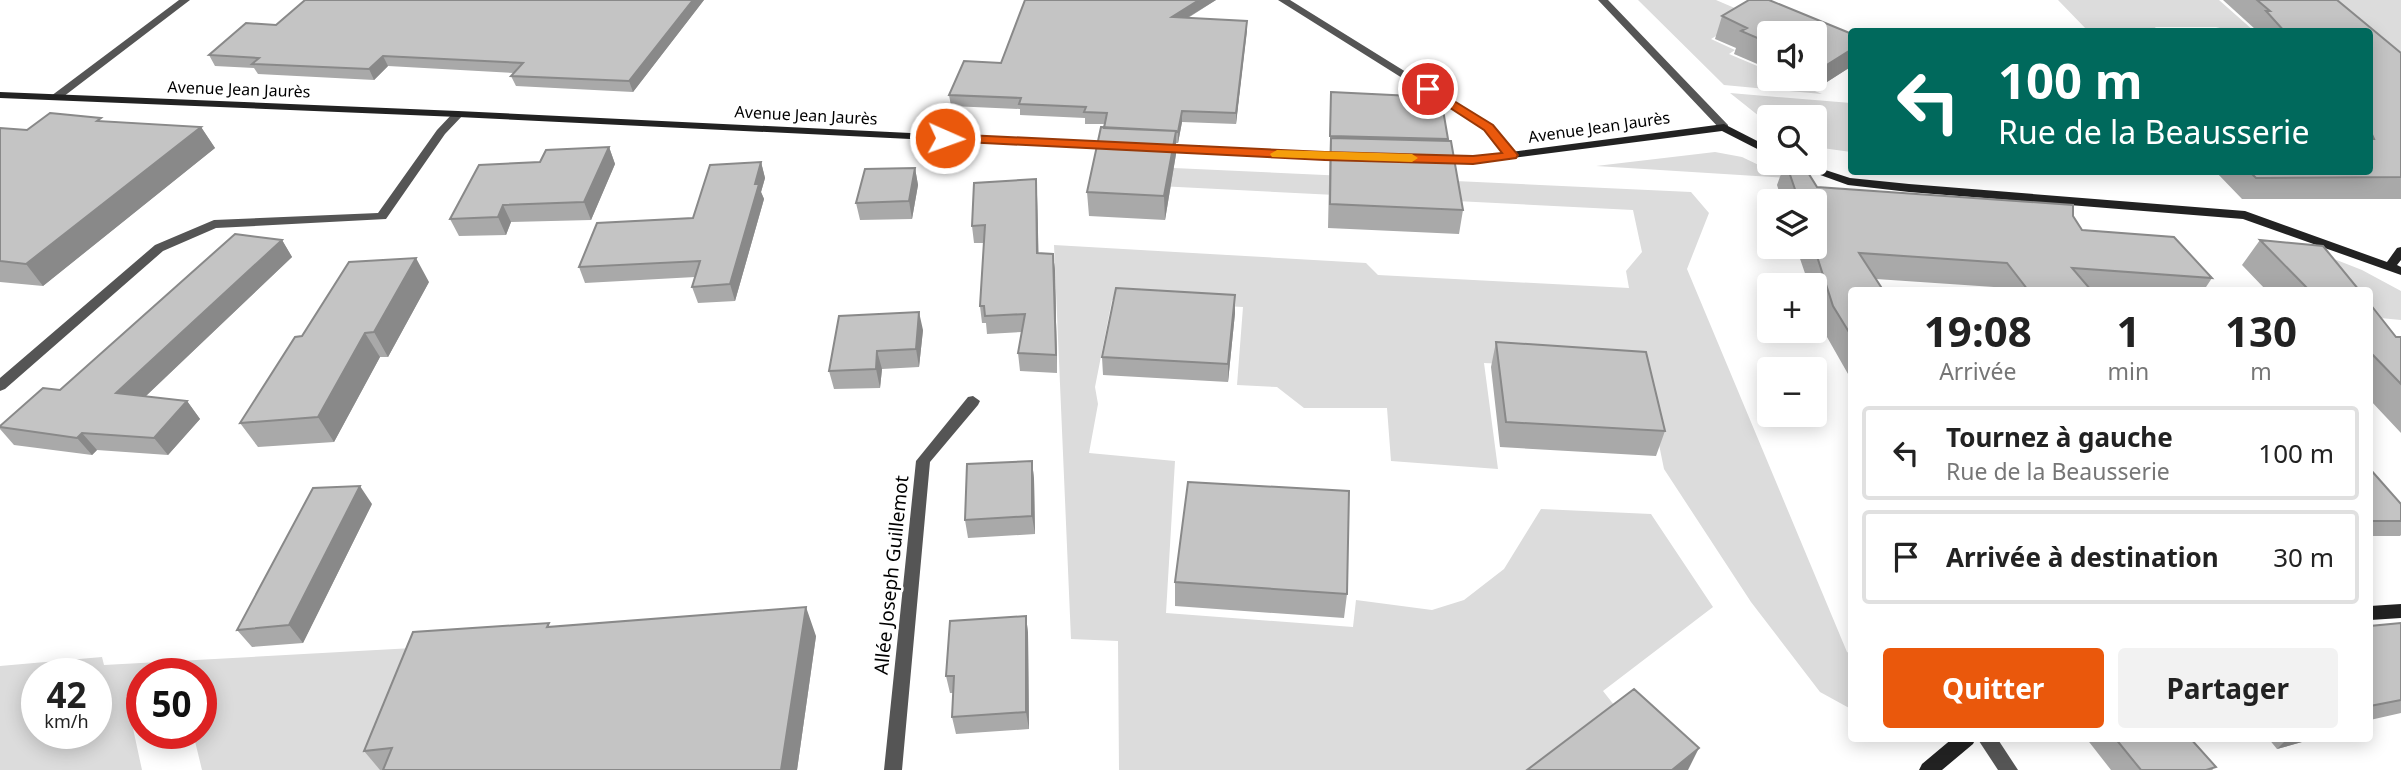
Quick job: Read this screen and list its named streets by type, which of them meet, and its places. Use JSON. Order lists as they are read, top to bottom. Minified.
{"streets":{"main road":["Avenue Jean Jaurès"],"street":["Allée Joseph Guillemot"]},"page":{"map_buttons":["+","−"],"turn":["100 m","Rue de la Beausserie"],"eta":["19:08","Arrivée","1","min","130","m"],"list":[{"name":"Tournez à gauche","note":"Rue de la Beausserie","value":"100 m"},{"name":"Arrivée à destination","value":"30 m"}],"buttons":["Quitter","Partager"],"speed":"42 km/h","limit":"50"}}
